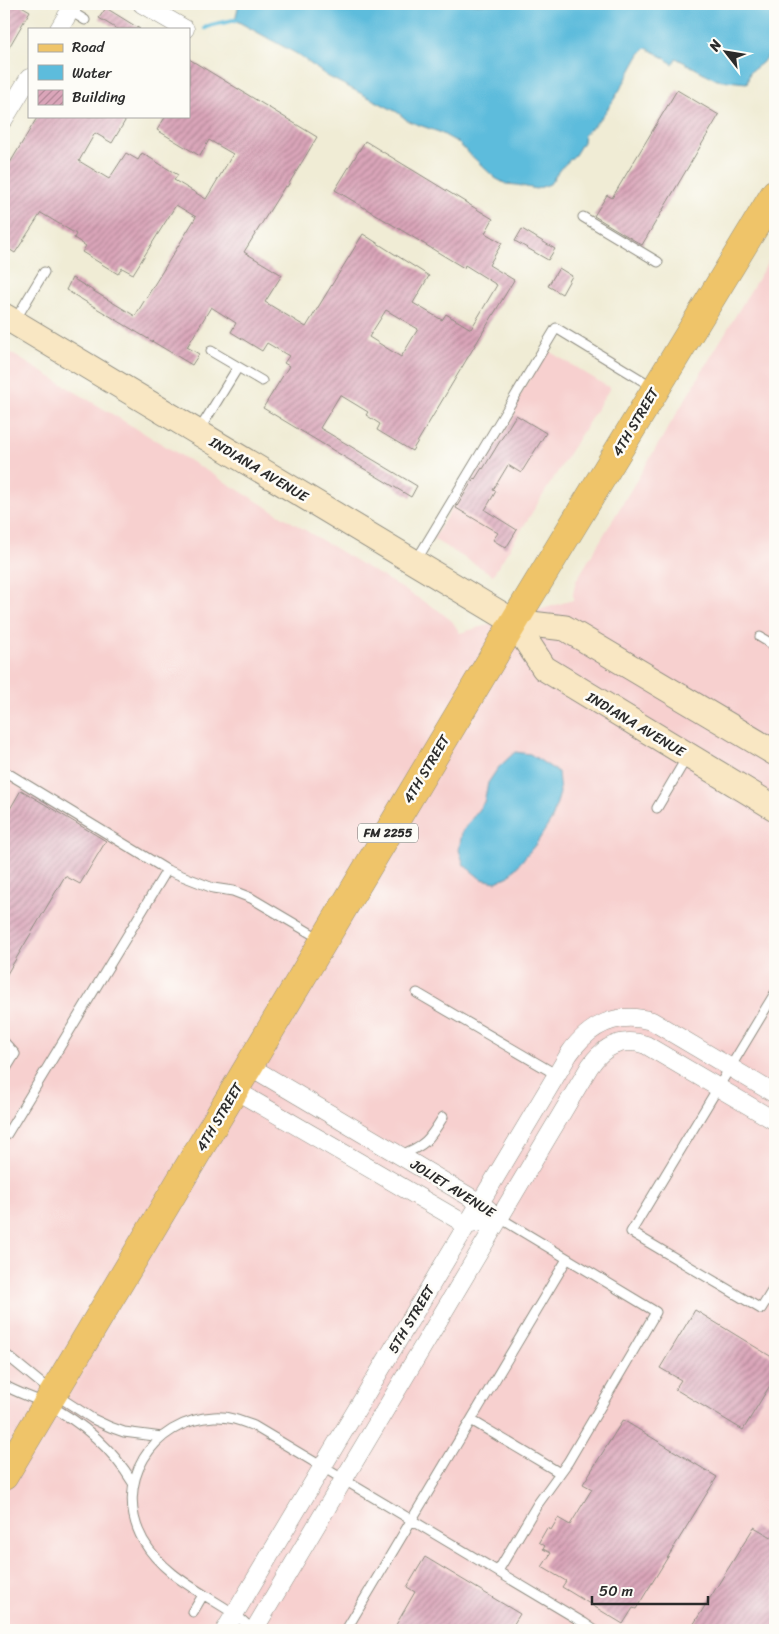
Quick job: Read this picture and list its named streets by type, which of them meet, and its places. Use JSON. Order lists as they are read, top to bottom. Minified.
{"streets":{"main road":["4TH STREET","FM 2255"],"street":["INDIANA AVENUE","JOLIET AVENUE","5TH STREET"]},"crossings":[["4TH STREET","INDIANA AVENUE"],["4TH STREET","JOLIET AVENUE"],["JOLIET AVENUE","5TH STREET"]],"legend":["Road","Water","Building"],"scale_bar":"50 m","north":"top left"}
